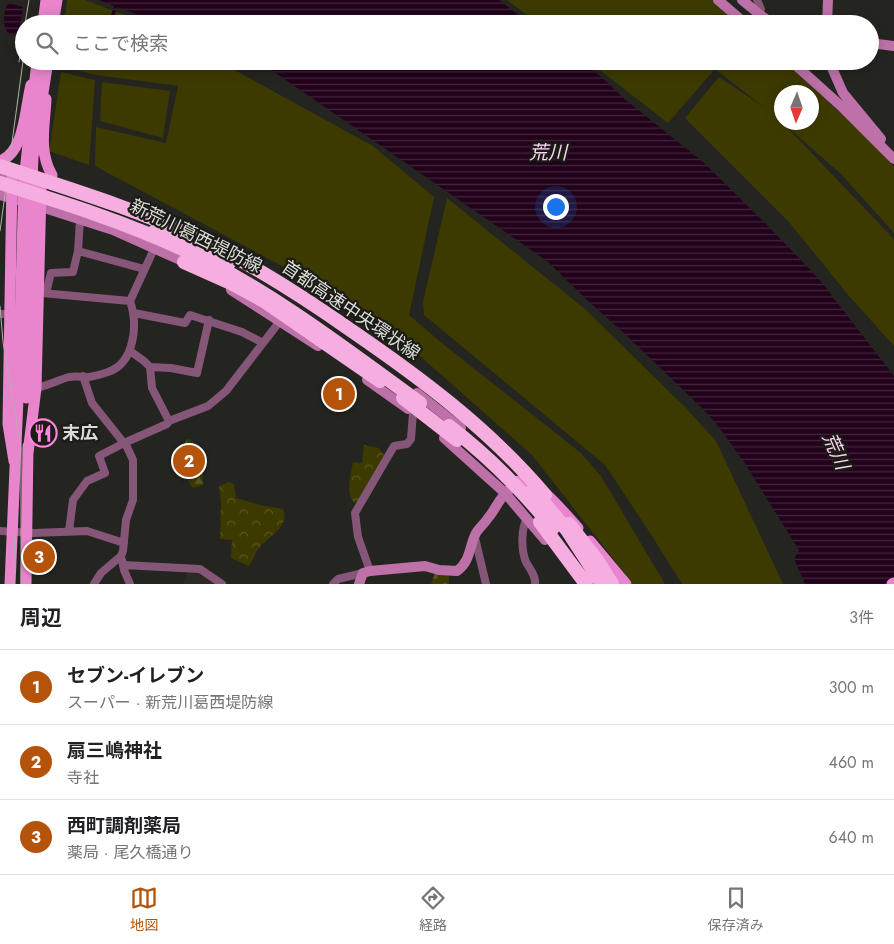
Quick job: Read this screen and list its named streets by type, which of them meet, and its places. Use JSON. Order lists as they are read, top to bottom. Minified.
{"streets":{"highway":["首都高速中央環状線"],"main road":["新荒川葛西堤防線"]},"crossings":[["新荒川葛西堤防線","首都高速中央環状線"]],"water":["荒川"],"places":{"restaurant":["末広"]},"north":"bottom","page":{"search":"ここで検索","pins":["1","2","3"],"heading":["周辺","3件"],"list":[{"mark":"1","name":"セブン-イレブン","note":"スーパー · 新荒川葛西堤防線","value":"300 m"},{"mark":"2","name":"扇三嶋神社","note":"寺社","value":"460 m"},{"mark":"3","name":"西町調剤薬局","note":"薬局 · 尾久橋通り","value":"640 m"}],"nav":["地図","経路","保存済み"]}}
